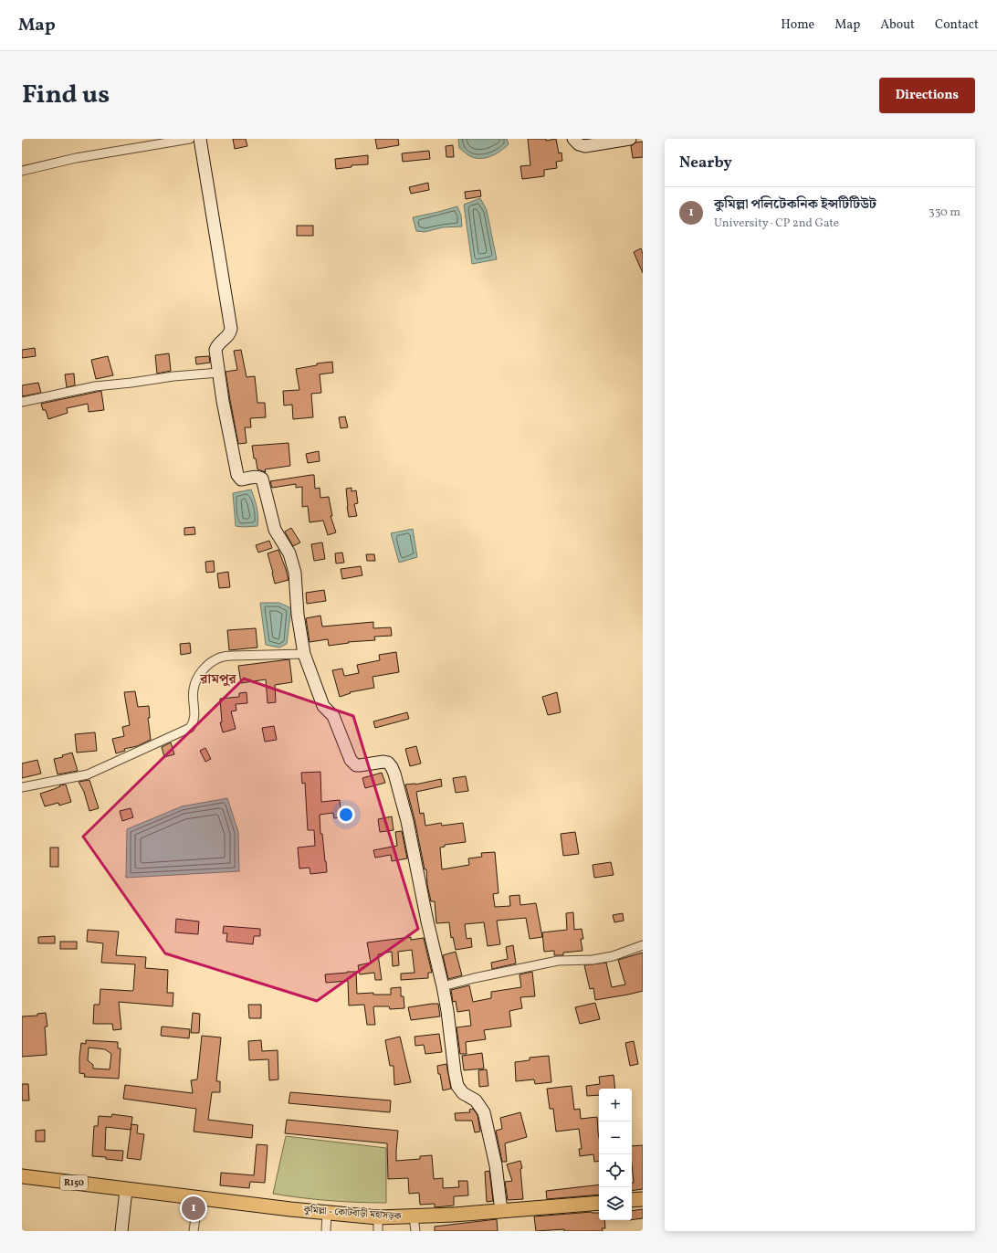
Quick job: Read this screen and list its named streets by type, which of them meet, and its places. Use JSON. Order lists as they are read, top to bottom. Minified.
{"streets":{"main road":["R150","কুমিল্লা - কোটবাড়ী মহাসড়ক"]},"crossings":[["R150","কুমিল্লা - কোটবাড়ী মহাসড়ক"]],"districts":["রামপুর"],"page":{"header":"Map","nav":["Home","Map","About","Contact"],"title":"Find us","buttons":"Directions","heading":"Nearby","list":[{"mark":"1","name":"কুমিল্লা পলিটেকনিক ইন্সটিটিউট","note":"University · CP 2nd Gate","value":"330 m"}],"map_buttons":["+","−"],"pins":"1"}}
